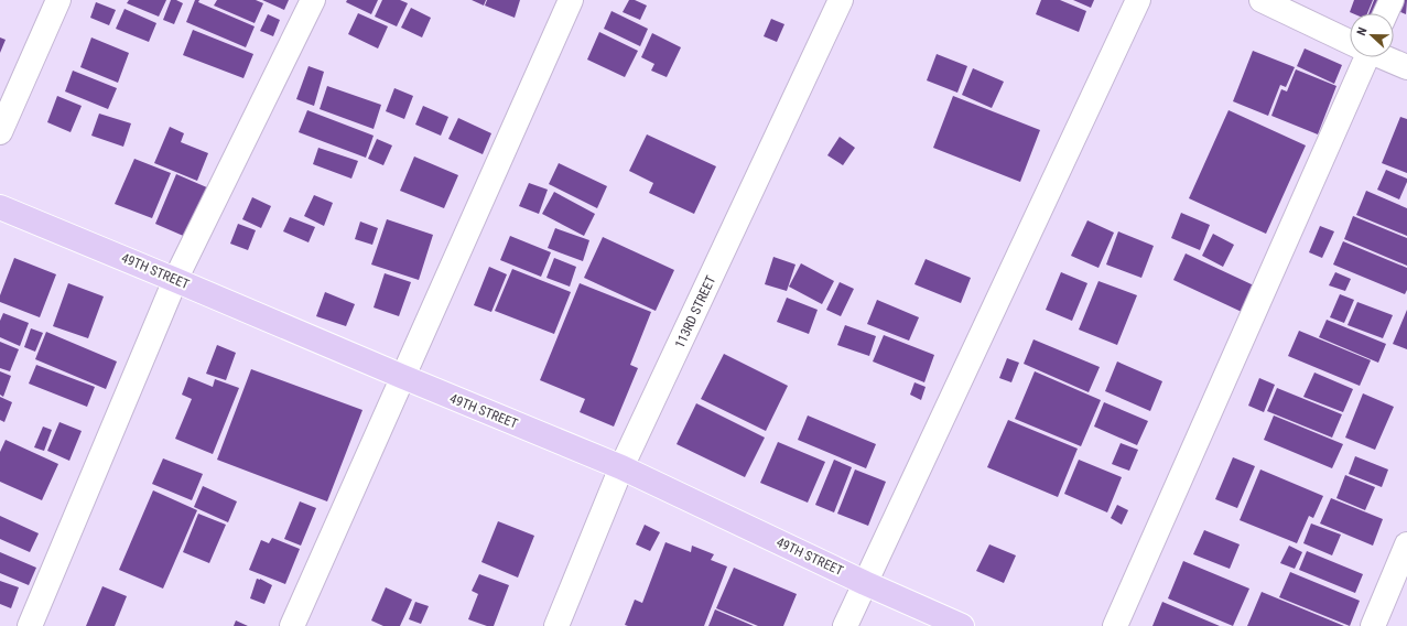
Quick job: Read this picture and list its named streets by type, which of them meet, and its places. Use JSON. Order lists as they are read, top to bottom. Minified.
{"streets":{"main road":["49TH STREET"],"street":["113RD STREET"]},"crossings":[["49TH STREET","113RD STREET"]],"north":"left"}
